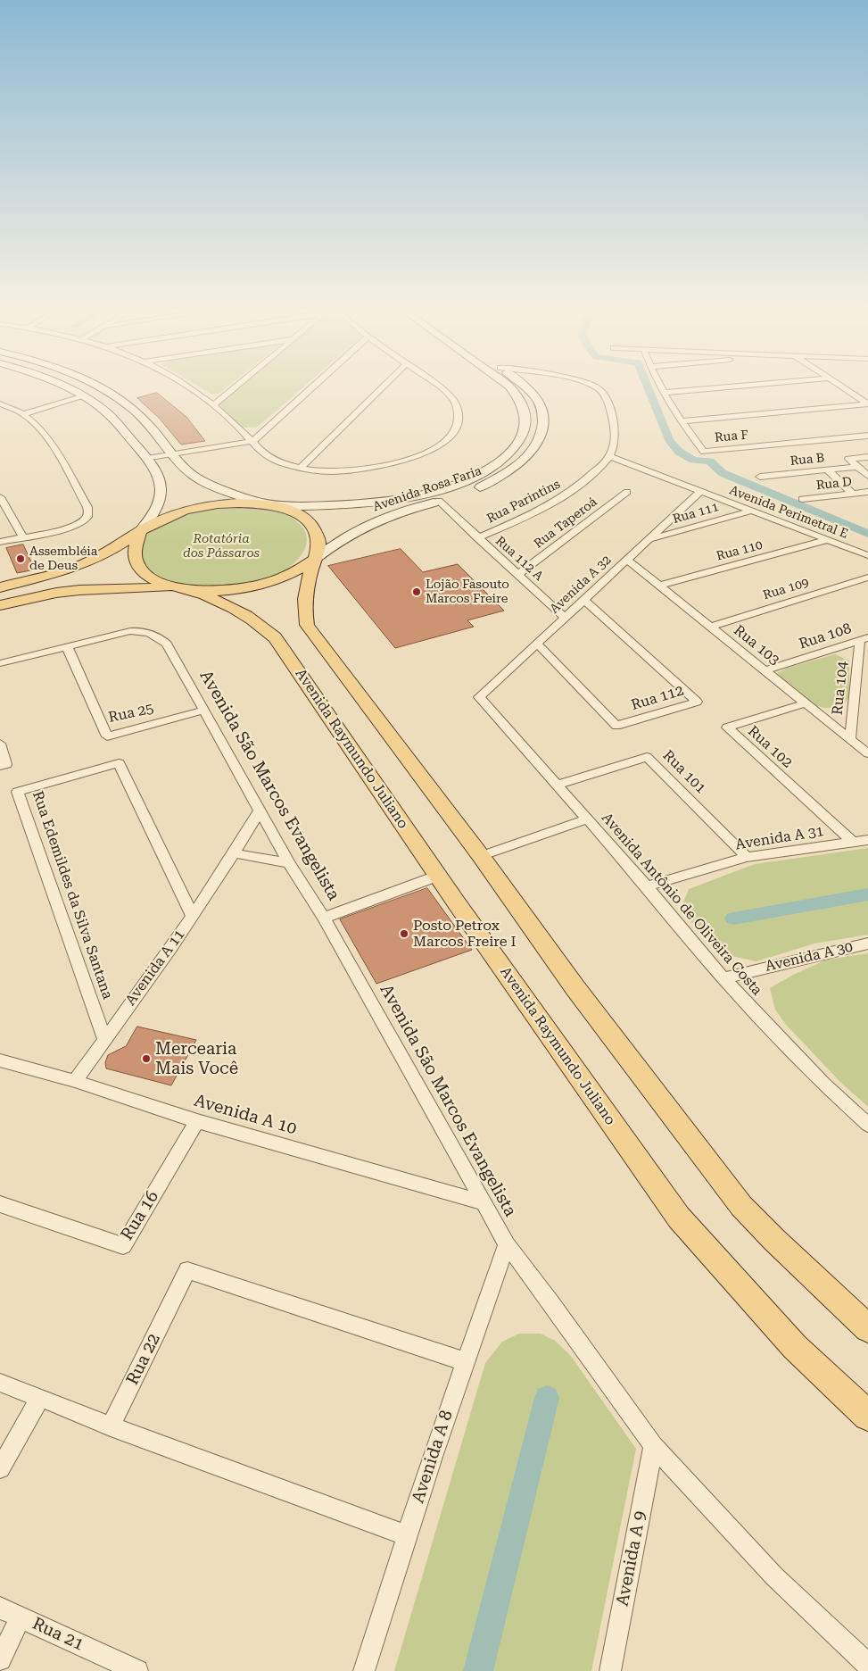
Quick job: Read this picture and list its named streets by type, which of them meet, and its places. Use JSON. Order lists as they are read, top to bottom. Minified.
{"streets":{"main road":["Avenida Raymundo Juliano"],"street":["Rua F","Rua B","Rua D","Avenida Rosa Faria","Rua Parintins","Avenida Perimetral E","Rua 111","Rua Taperoá","Rua 110","Rua 112 A","Avenida A 32","Rua 109","Rua 108","Rua 103","Rua 104","Rua 112","Rua 25","Rua 102","Rua 101","Avenida São Marcos Evangelista","Avenida A 31","Rua Edemildes da Silva Santana","Avenida Antônio de Oliveira Costa","Avenida A 30","Avenida A 11","Avenida A 10","Rua 16","Rua 22","Avenida A 8","Avenida A 9","Rua 21"]},"crossings":[["Avenida Rosa Faria","Rua 112 A"],["Rua Parintins","Avenida Perimetral E"],["Rua Parintins","Rua 112 A"],["Avenida Perimetral E","Rua 111"],["Avenida Perimetral E","Rua 110"],["Avenida Perimetral E","Avenida A 32"],["Rua 111","Avenida A 32"],["Rua Taperoá","Rua 112 A"],["Rua 110","Rua 103"],["Rua 112 A","Avenida A 32"],["Avenida A 32","Rua 103"],["Avenida A 32","Rua 112"],["Avenida A 32","Avenida Antônio de Oliveira Costa"],["Rua 109","Rua 103"],["Rua 108","Rua 103"],["Rua 108","Rua 104"],["Rua 103","Rua 104"],["Rua 103","Rua 102"],["Rua 25","Avenida São Marcos Evangelista"],["Rua 102","Avenida A 31"],["Rua 101","Avenida A 31"],["Rua 101","Avenida Antônio de Oliveira Costa"],["Avenida São Marcos Evangelista","Avenida A 11"],["Avenida São Marcos Evangelista","Avenida A 10"],["Avenida São Marcos Evangelista","Avenida A 8"],["Avenida São Marcos Evangelista","Avenida A 9"],["Avenida A 31","Avenida Antônio de Oliveira Costa"],["Rua Edemildes da Silva Santana","Avenida A 11"],["Avenida Antônio de Oliveira Costa","Avenida A 30"],["Avenida A 11","Avenida A 10"],["Avenida A 10","Rua 16"],["Rua 22","Avenida A 8"]],"parks":["Rotatória dos Pássaros"],"places":["Assembléia de Deus","Lojão Fasouto Marcos Freire","Posto Petrox Marcos Freire I","Mercearia Mais Você"]}
